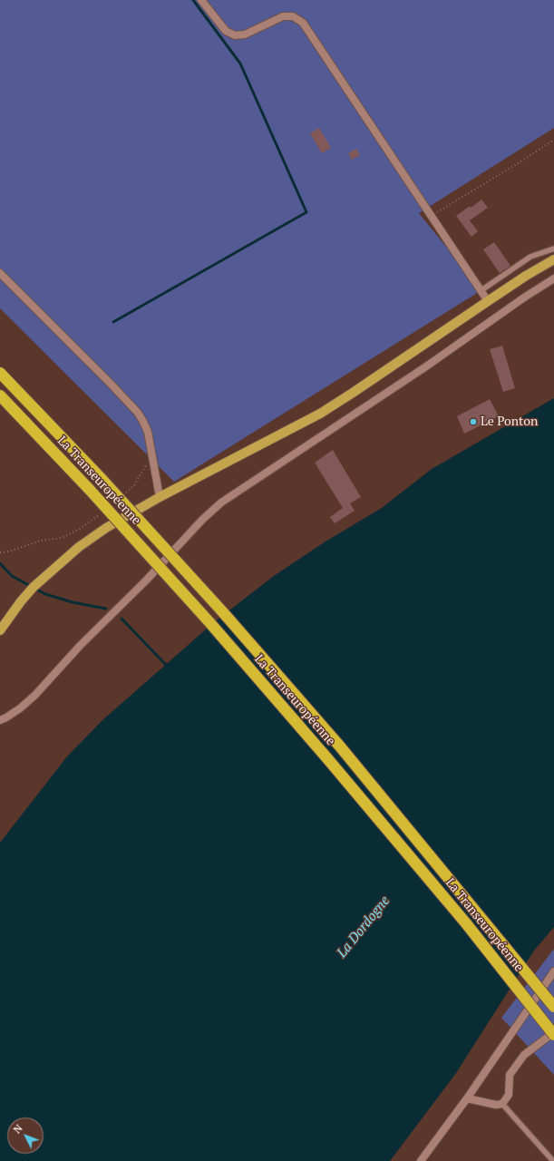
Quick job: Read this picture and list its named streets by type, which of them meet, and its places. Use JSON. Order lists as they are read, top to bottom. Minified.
{"streets":{"highway":["La Transeuropéenne"]},"water":["La Dordogne"],"places":["Le Ponton"],"north":"top left"}
